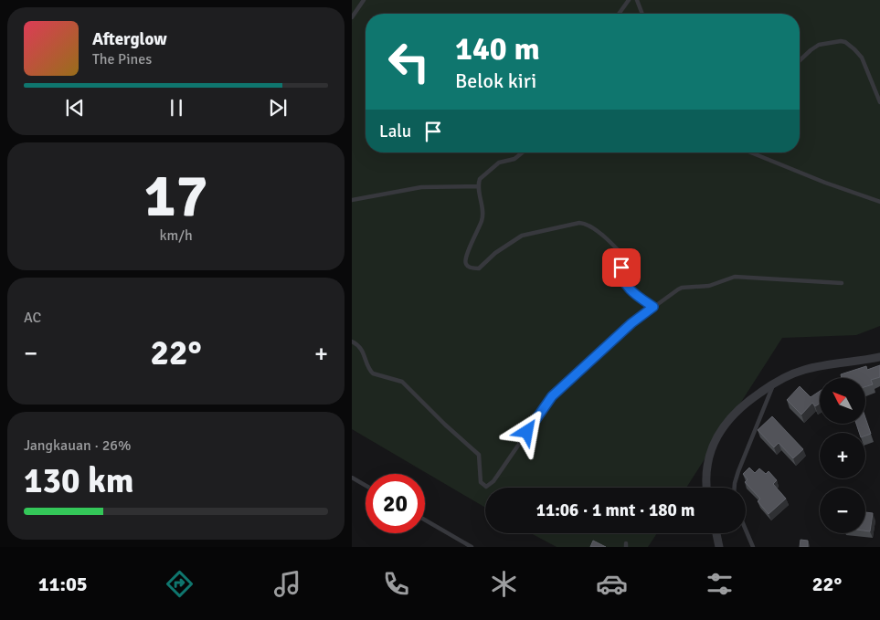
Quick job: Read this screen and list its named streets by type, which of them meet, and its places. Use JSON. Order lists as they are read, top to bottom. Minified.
{"north":"top left","page":{"turn":["140 m","Belok kiri"],"song":["Afterglow","The Pines"],"then":"Lalu","tile":[["17","km/h"],"AC",["Jangkauan · 26%","130 km"]],"heat":["−","22°","+"],"map_buttons":["+","−"],"limit":"20","trip":"11:06 · 1 mnt · 180 m","tabs":["11:05","22°"]}}
